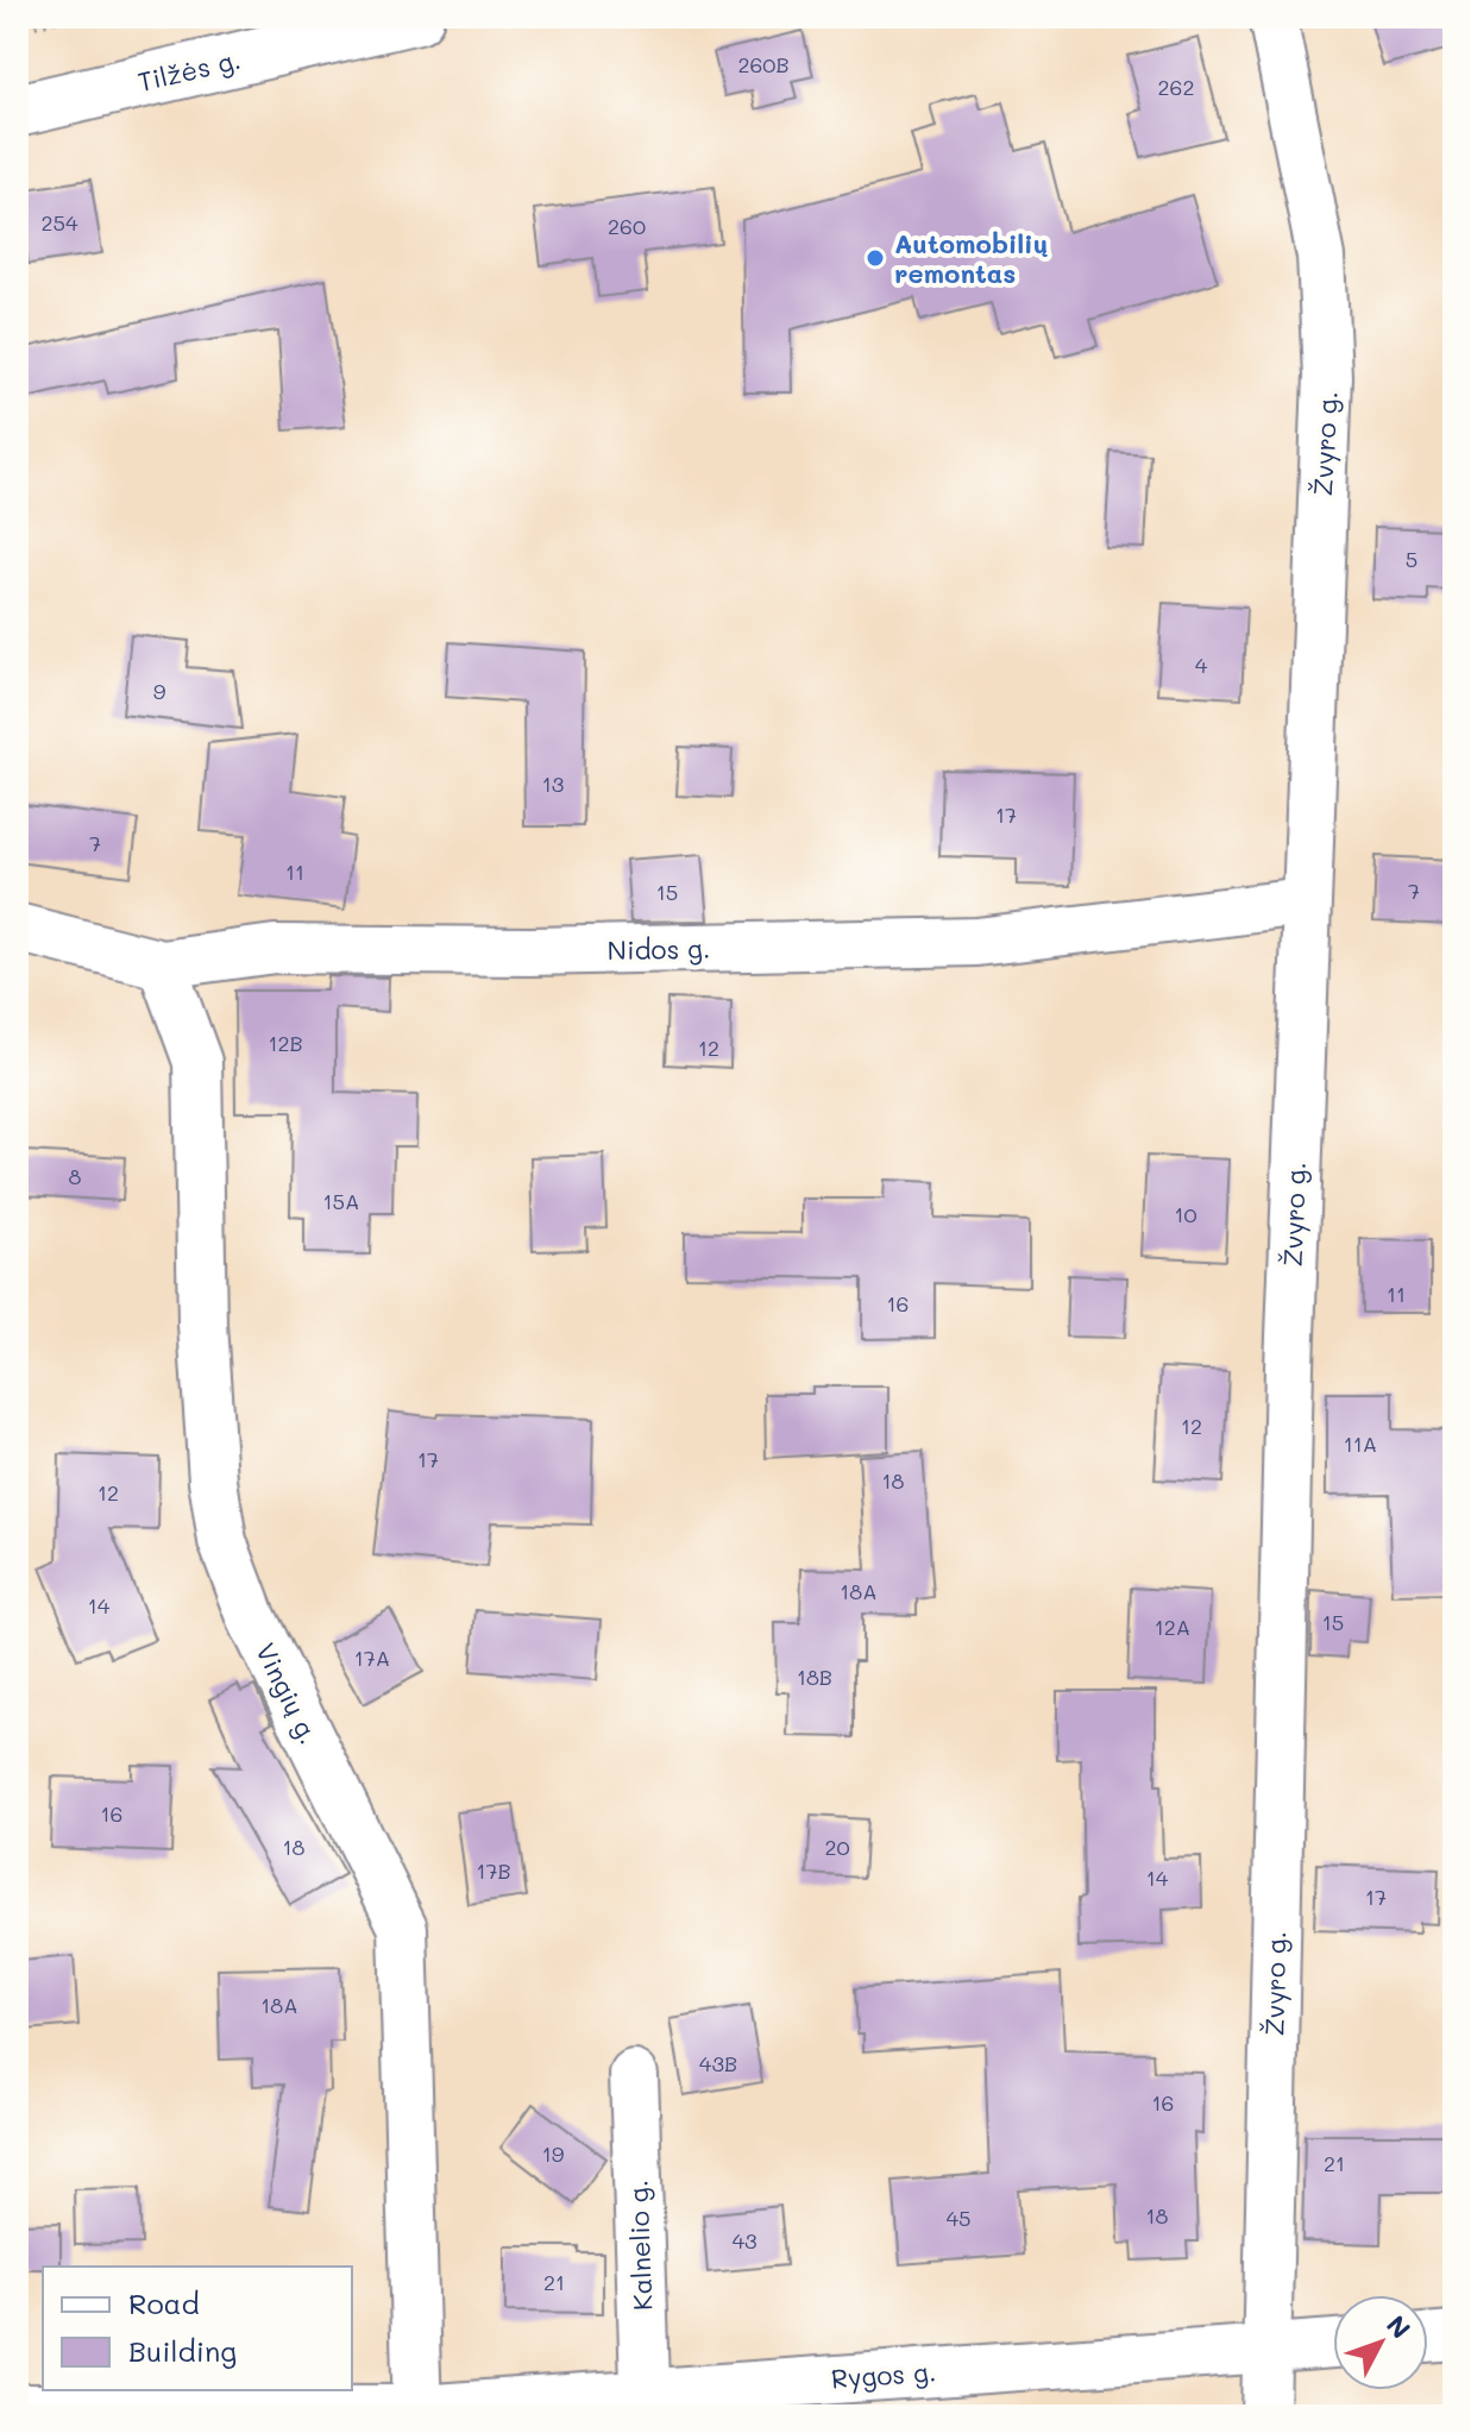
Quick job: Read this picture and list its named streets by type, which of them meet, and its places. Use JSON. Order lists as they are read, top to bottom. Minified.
{"streets":{"highway":["Tilžės g."],"street":["Žvyro g.","Nidos g.","Vingių g.","Kalnelio g.","Rygos g."]},"crossings":[["Žvyro g.","Nidos g."],["Žvyro g.","Rygos g."],["Nidos g.","Vingių g."],["Vingių g.","Rygos g."],["Kalnelio g.","Rygos g."]],"places":["Automobilių remontas"],"house_numbers":["260B","262","254","260","5","4","9","13","17","7","11","7","15","12B","12","8","15A","10","11","16","12","11A","17","18","12","18A","14","15","12A","17A","18B","16","18","20","17B","14","17","18A","43B","16","19","21","18","45","43","21"],"legend":["Road","Building"],"north":"top right"}
